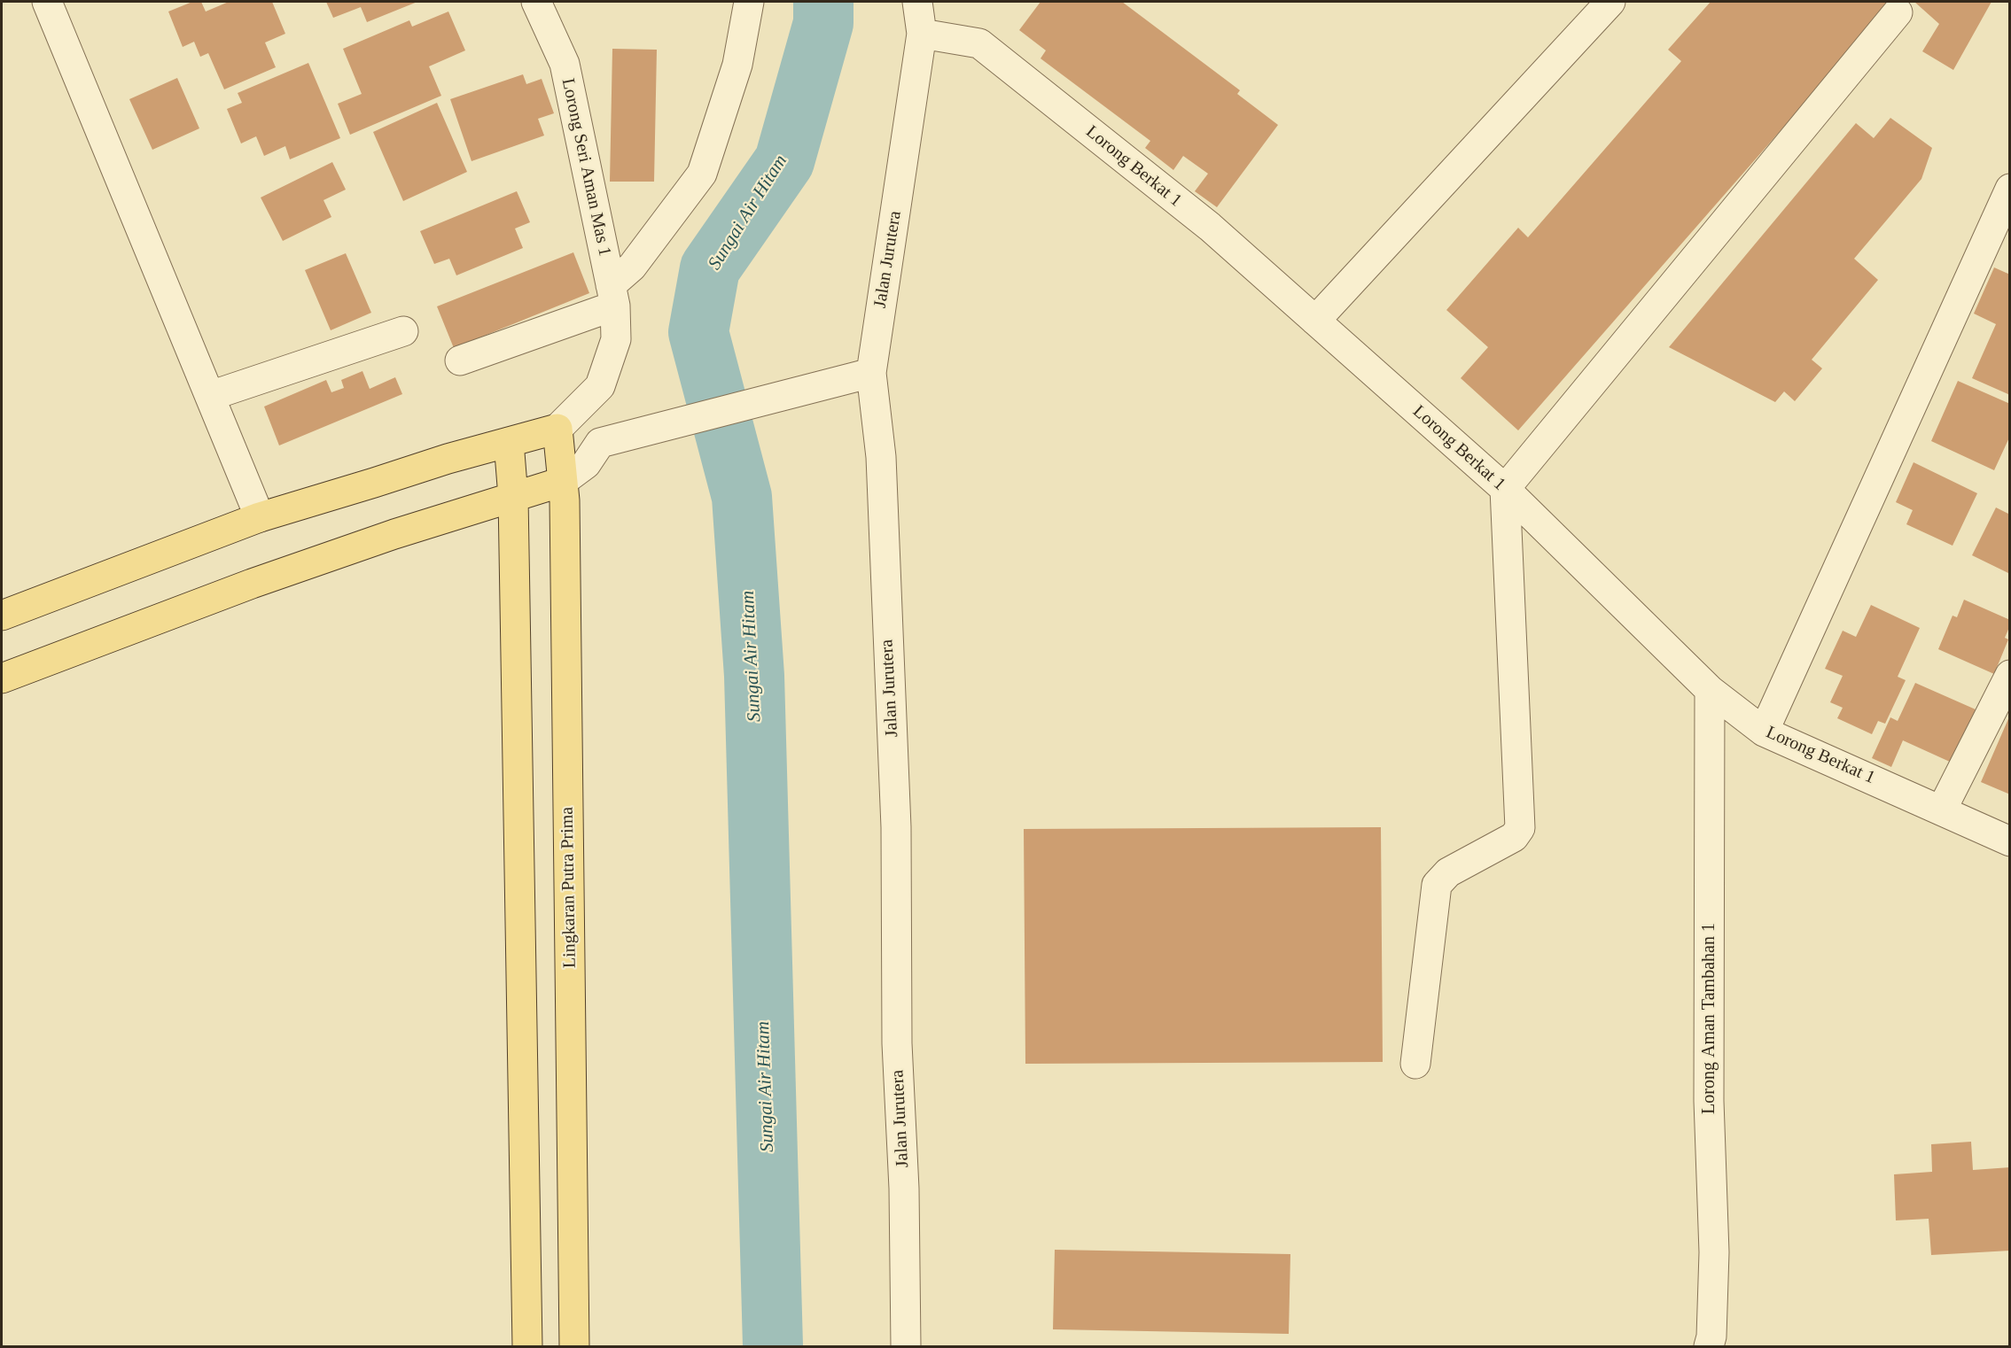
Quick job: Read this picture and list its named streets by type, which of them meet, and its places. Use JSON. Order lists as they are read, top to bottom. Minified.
{"streets":{"main road":["Lingkaran Putra Prima"],"street":["Lorong Berkat 1","Lorong Seri Aman Mas 1","Jalan Jurutera","Lorong Aman Tambahan 1"]},"crossings":[["Lorong Berkat 1","Jalan Jurutera"],["Lorong Berkat 1","Lorong Aman Tambahan 1"],["Lorong Seri Aman Mas 1","Lingkaran Putra Prima"]],"water":["Sungai Air Hitam"]}
